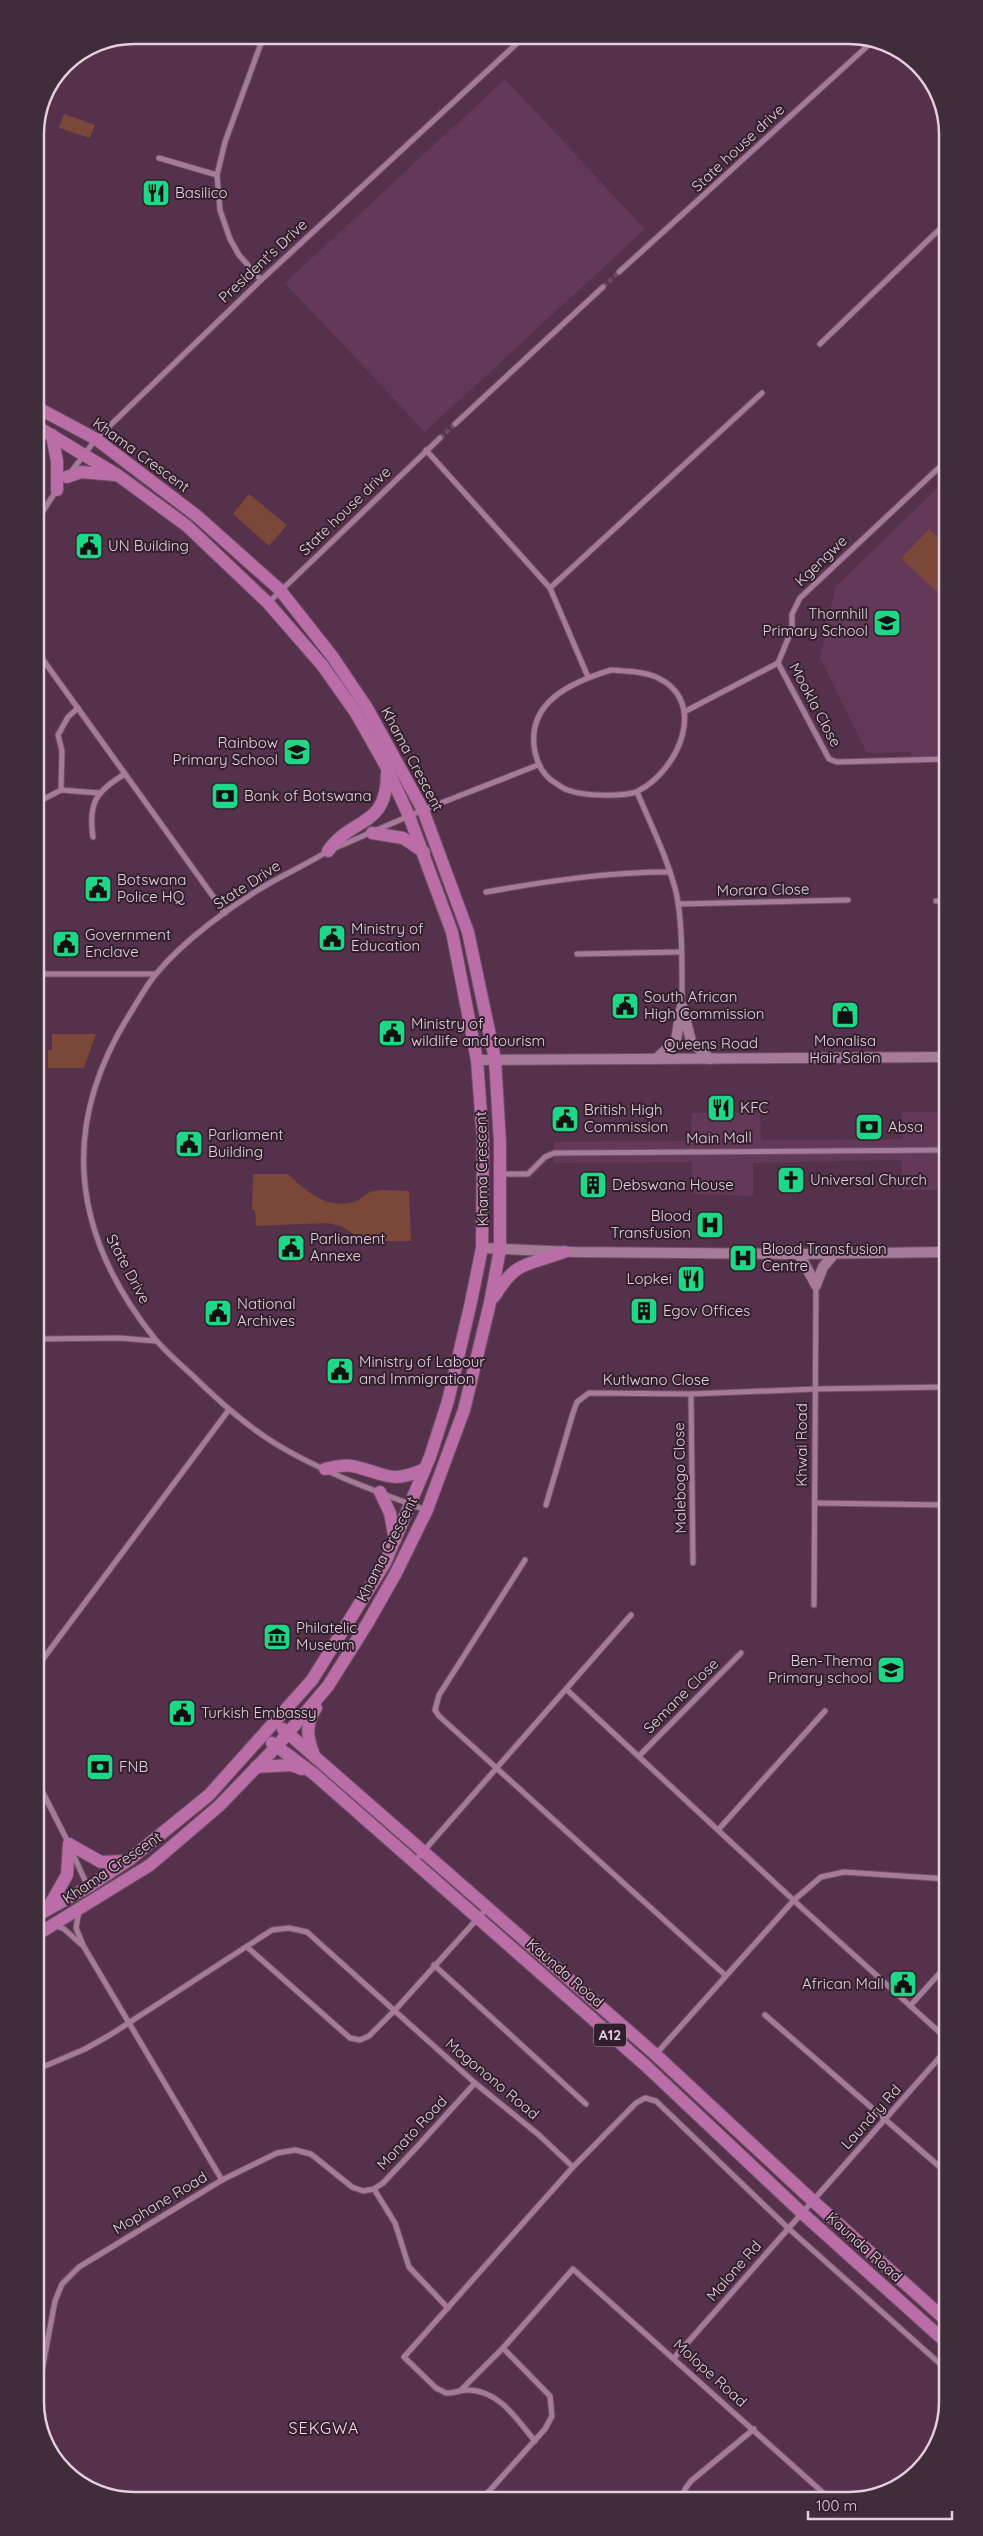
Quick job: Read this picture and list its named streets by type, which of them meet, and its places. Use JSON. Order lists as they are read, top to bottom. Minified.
{"streets":{"main road":["Khama Crescent","Queens Road","Kaunda Road","A12"],"street":["State house drive","President's Drive","Kgengwe","Mookla Close","State Drive","Morara Close","Main Mall","Kutlwano Close","Khwai Road","Malebogo Close","Semane Close","Mogonono Road","Laundry Rd","Monato Road","Mophane Road","Malone Rd","Molope Road"]},"crossings":[["State house drive","Khama Crescent"],["President's Drive","Khama Crescent"],["Khama Crescent","State Drive"],["Khama Crescent","Queens Road"],["Khama Crescent","Main Mall"],["Khama Crescent","Kaunda Road"],["Kgengwe","Mookla Close"],["Kutlwano Close","Khwai Road"],["Kutlwano Close","Malebogo Close"],["Kaunda Road","Laundry Rd"],["Kaunda Road","Malone Rd"],["Mogonono Road","Monato Road"],["Laundry Rd","Malone Rd"],["Monato Road","Mophane Road"],["Malone Rd","Molope Road"]],"districts":["SEKGWA"],"places":{"restaurant":["Basilico","KFC","Lopkei"],"public building":["UN Building","Botswana Police HQ","Ministry of Education","Government Enclave","South African High Commission","Ministry of wildlife and tourism","British High Commission","Parliament Building","Parliament Annexe","National Archives","Ministry of Labour and Immigration","Turkish Embassy","African Mall"],"school or university":["Thornhill Primary School","Rainbow Primary School","Ben-Thema Primary school"],"bank":["Bank of Botswana","Absa","FNB"],"shop":["Monalisa Hair Salon"],"church":["Universal Church"],"building":["Debswana House","Egov Offices"],"hospital":["Blood Transfusion","Blood Transfusion Centre"],"museum":["Philatelic Museum"]},"scale_bar":"100 m"}
